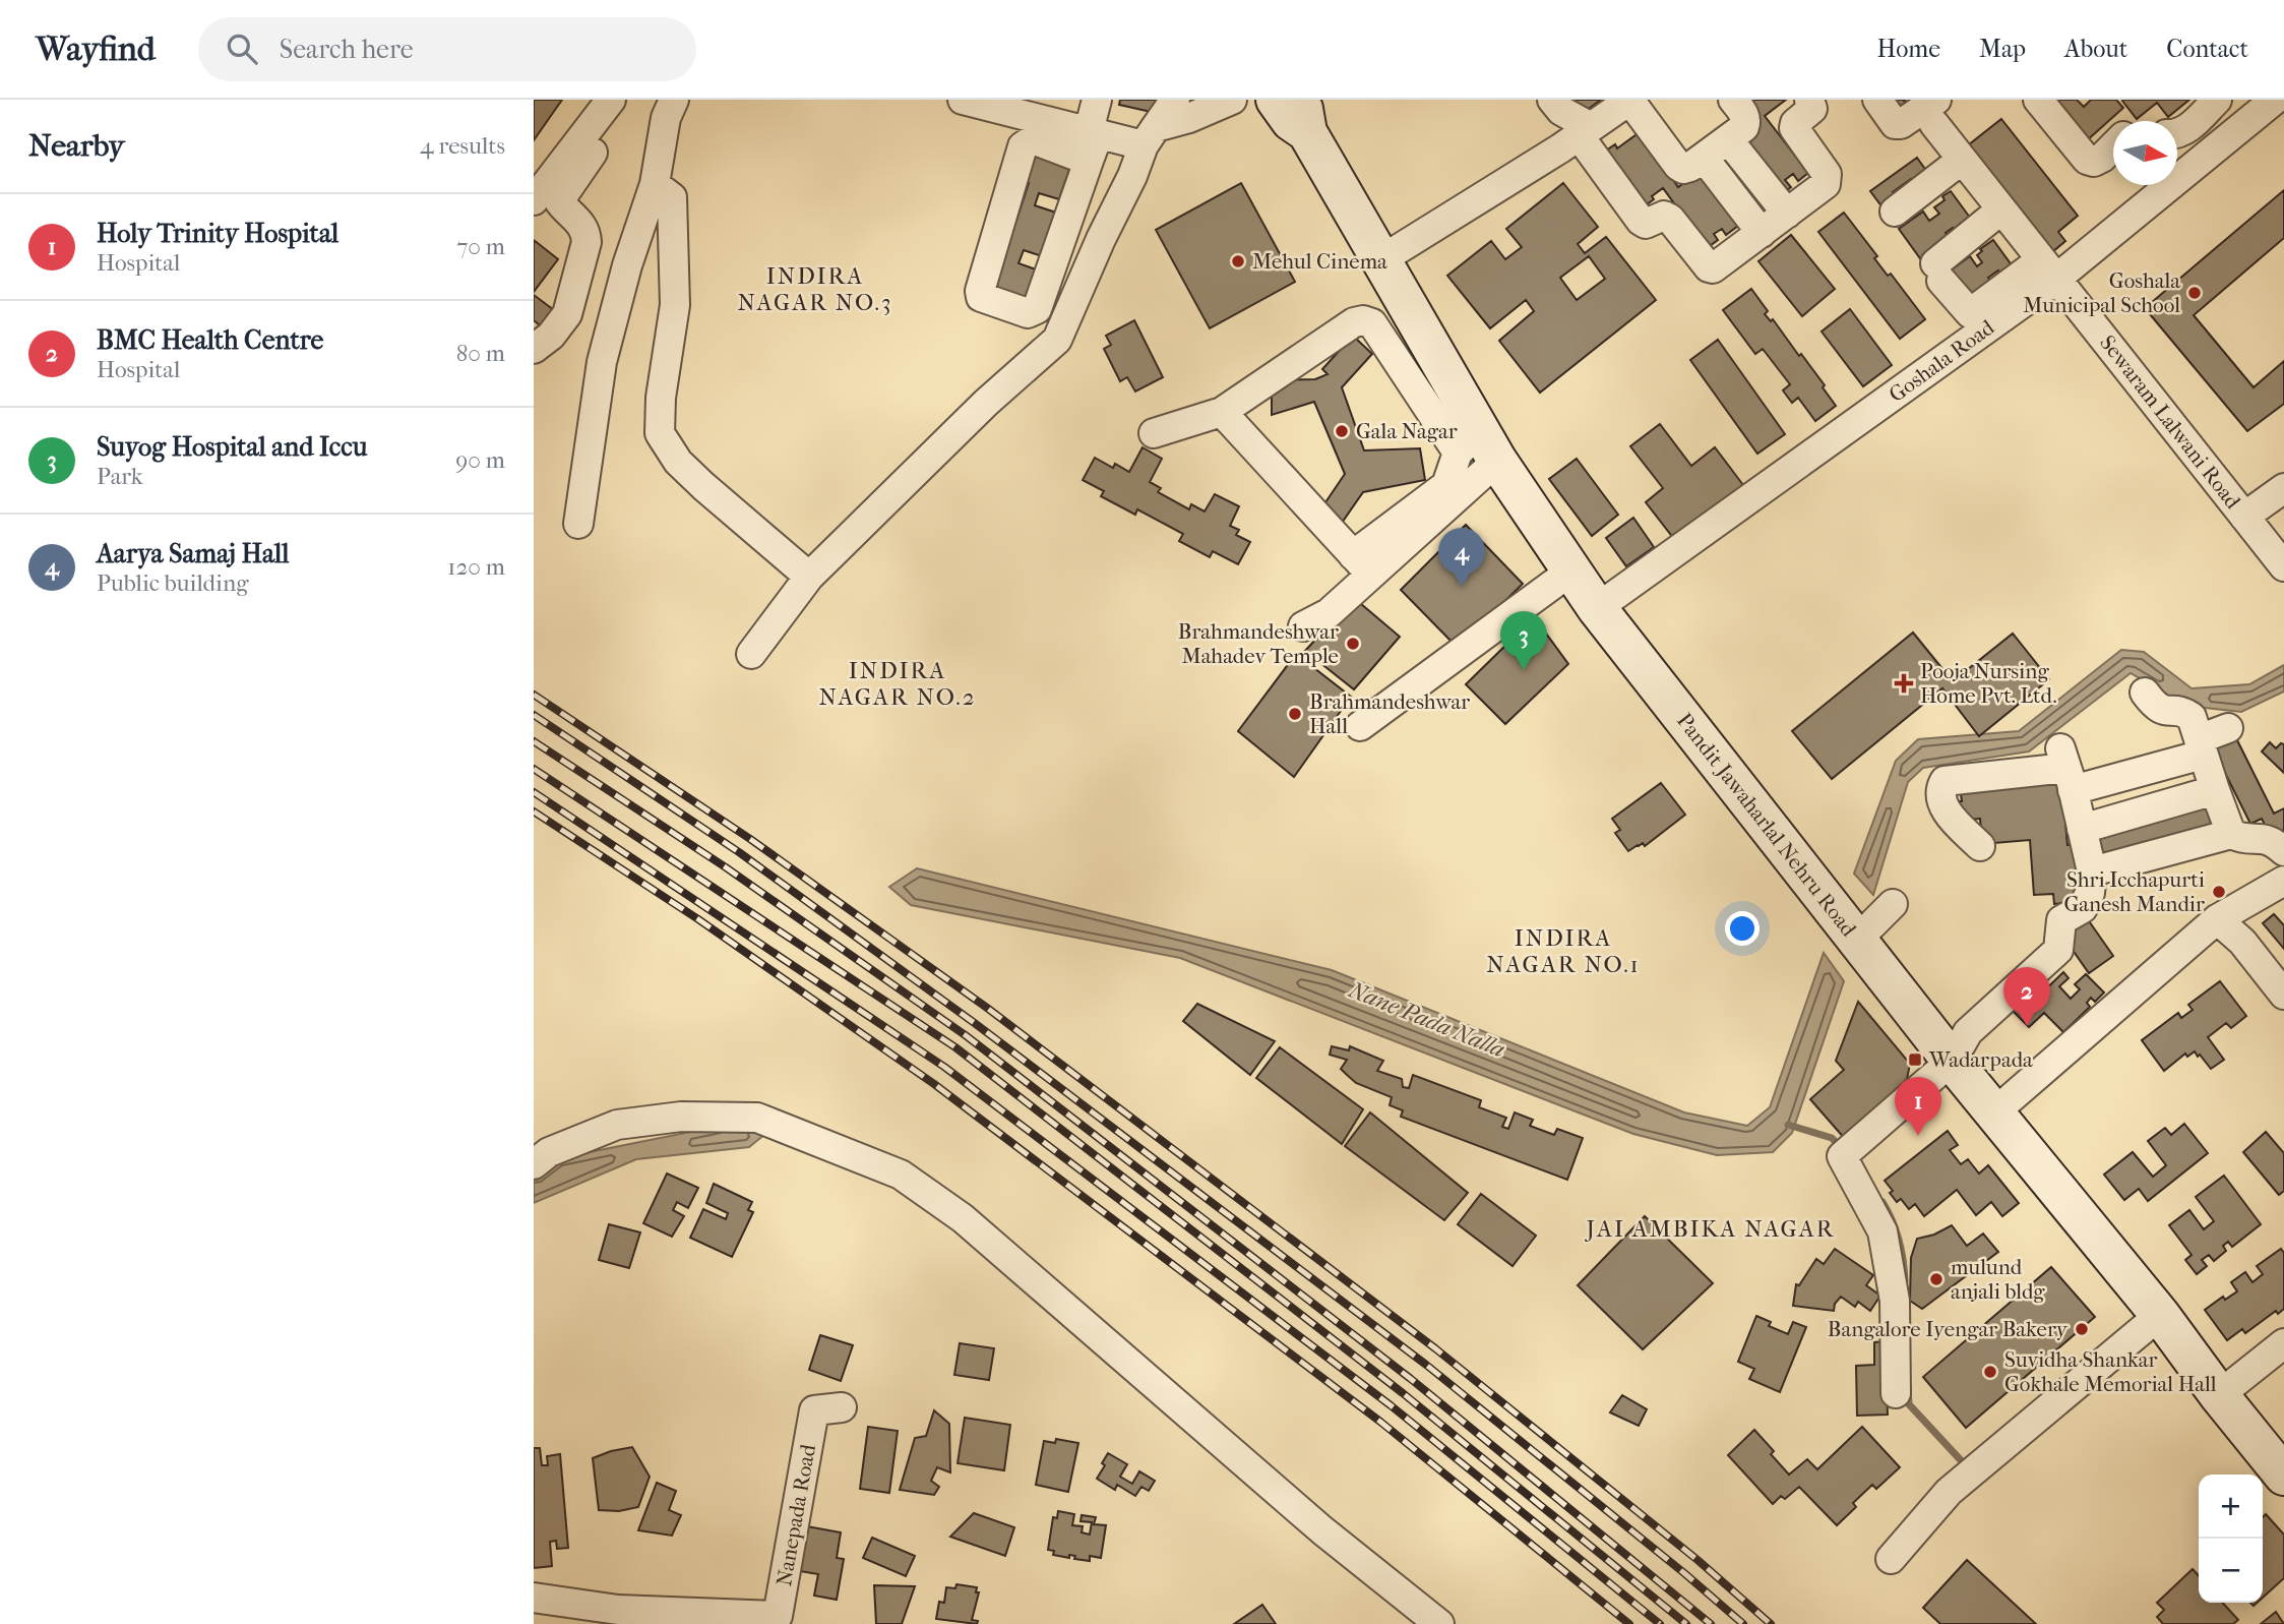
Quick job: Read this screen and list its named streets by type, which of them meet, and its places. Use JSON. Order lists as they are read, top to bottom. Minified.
{"streets":{"street":["Goshala Road","Sewaram Lalwani Road","Pandit Jawaharlal Nehru Road","Nanepada Road"]},"crossings":[["Goshala Road","Sewaram Lalwani Road"],["Goshala Road","Pandit Jawaharlal Nehru Road"]],"districts":["INDIRA NAGAR NO.3","INDIRA NAGAR NO.2","INDIRA NAGAR NO.1","JAI AMBIKA NAGAR"],"water":["Nane Pada Nalla"],"places":{"other":["Mehul Cinema","Goshala Municipal School","Gala Nagar","Brahmandeshwar Mahadev Temple","Brahmandeshwar Hall","Shri Icchapurti Ganesh Mandir","mulund anjali bldg","Bangalore Iyengar Bakery","Suvidha Shankar Gokhale Memorial Hall"],"health":["Pooja Nursing Home Pvt. Ltd."],"transit":["Wadarpada"]},"north":"right","page":{"header":"Wayfind","search":"Search here","nav":["Home","Map","About","Contact"],"heading":["Nearby","4 results"],"list":[{"mark":"1","name":"Holy Trinity Hospital","note":"Hospital","value":"70 m"},{"mark":"2","name":"BMC Health Centre","note":"Hospital","value":"80 m"},{"mark":"3","name":"Suyog Hospital and Iccu","note":"Park","value":"90 m"},{"mark":"4","name":"Aarya Samaj Hall","note":"Public building","value":"120 m"}],"pins":["4","3","2","1"],"map_buttons":["+","−"]}}
